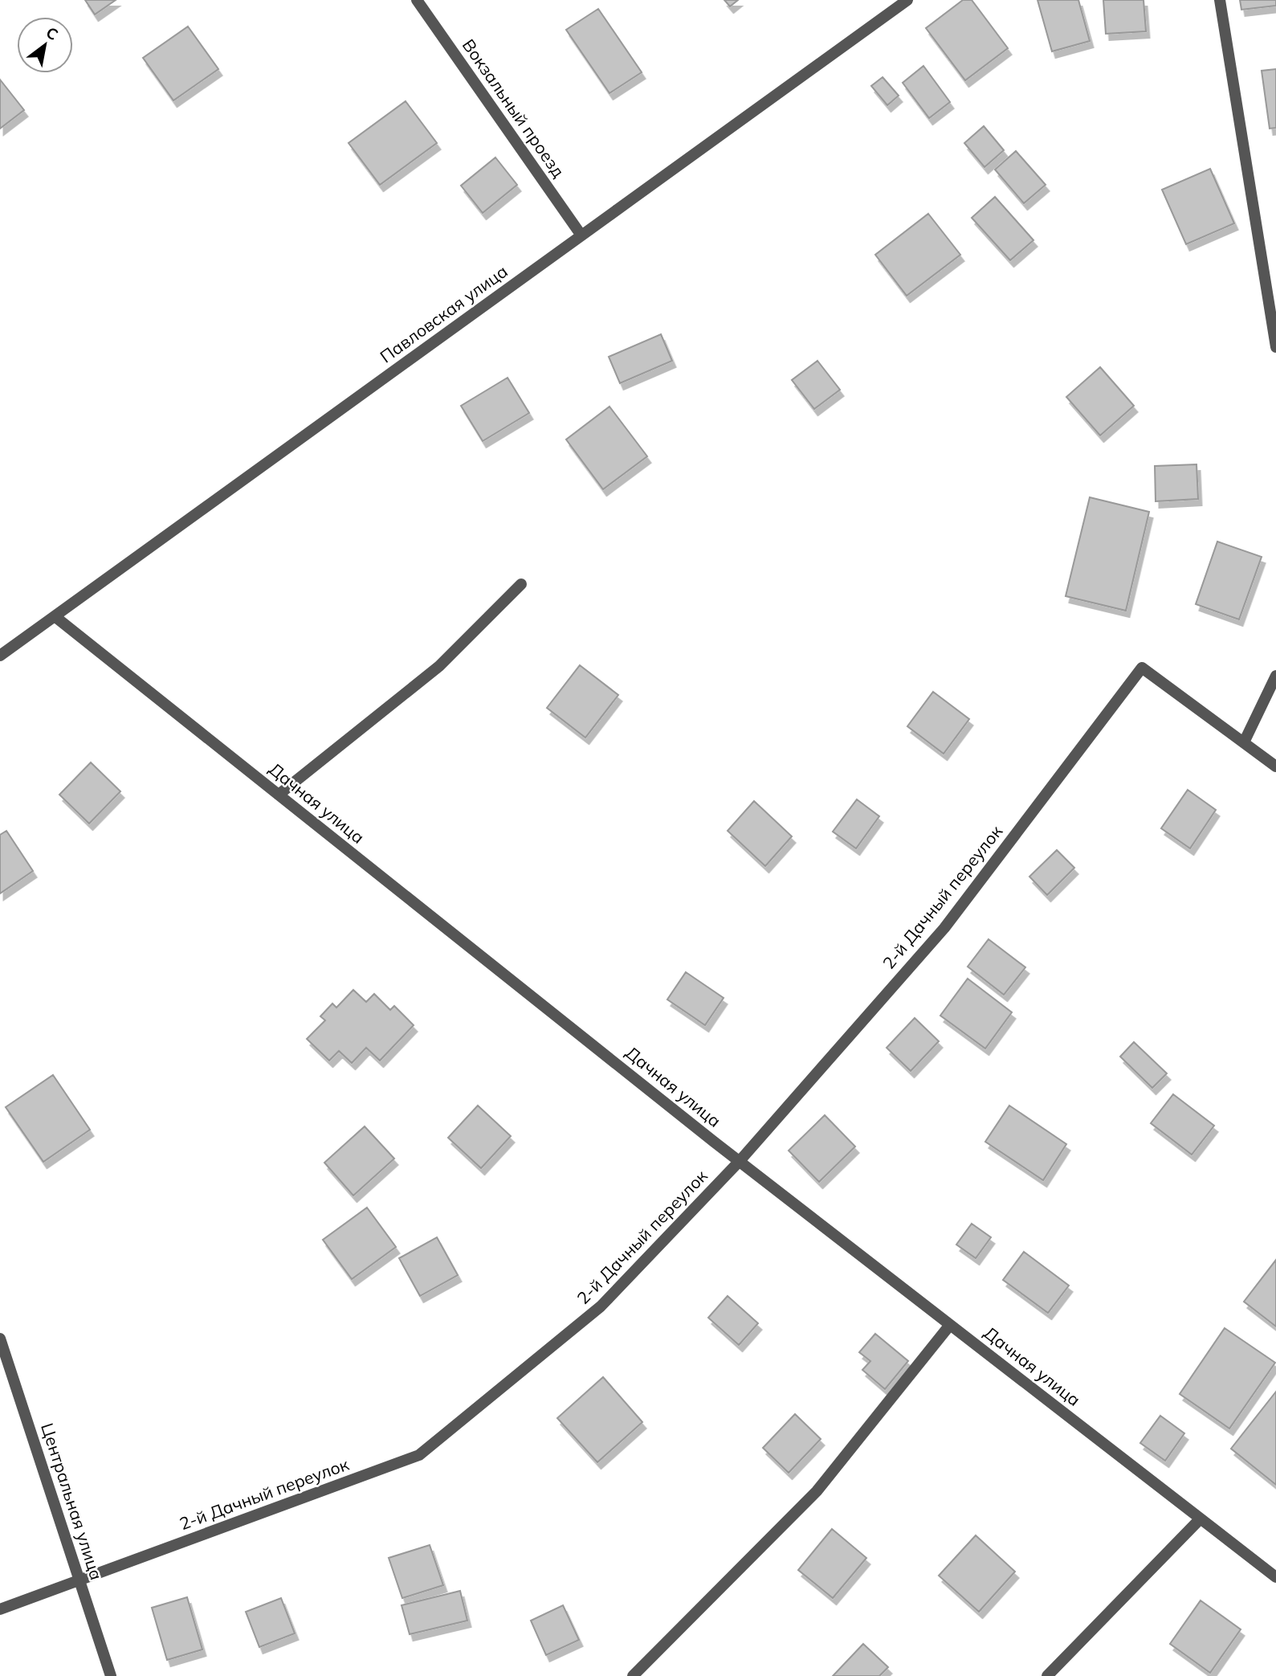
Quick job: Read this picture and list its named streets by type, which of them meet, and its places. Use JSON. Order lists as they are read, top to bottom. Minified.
{"streets":{"street":["Вокзальный проезд","Павловская улица","Дачная улица","2-й Дачный переулок","Центральная улица"]},"crossings":[["Вокзальный проезд","Павловская улица"],["Павловская улица","Дачная улица"],["Дачная улица","2-й Дачный переулок"],["2-й Дачный переулок","Центральная улица"]],"north":"top right"}
